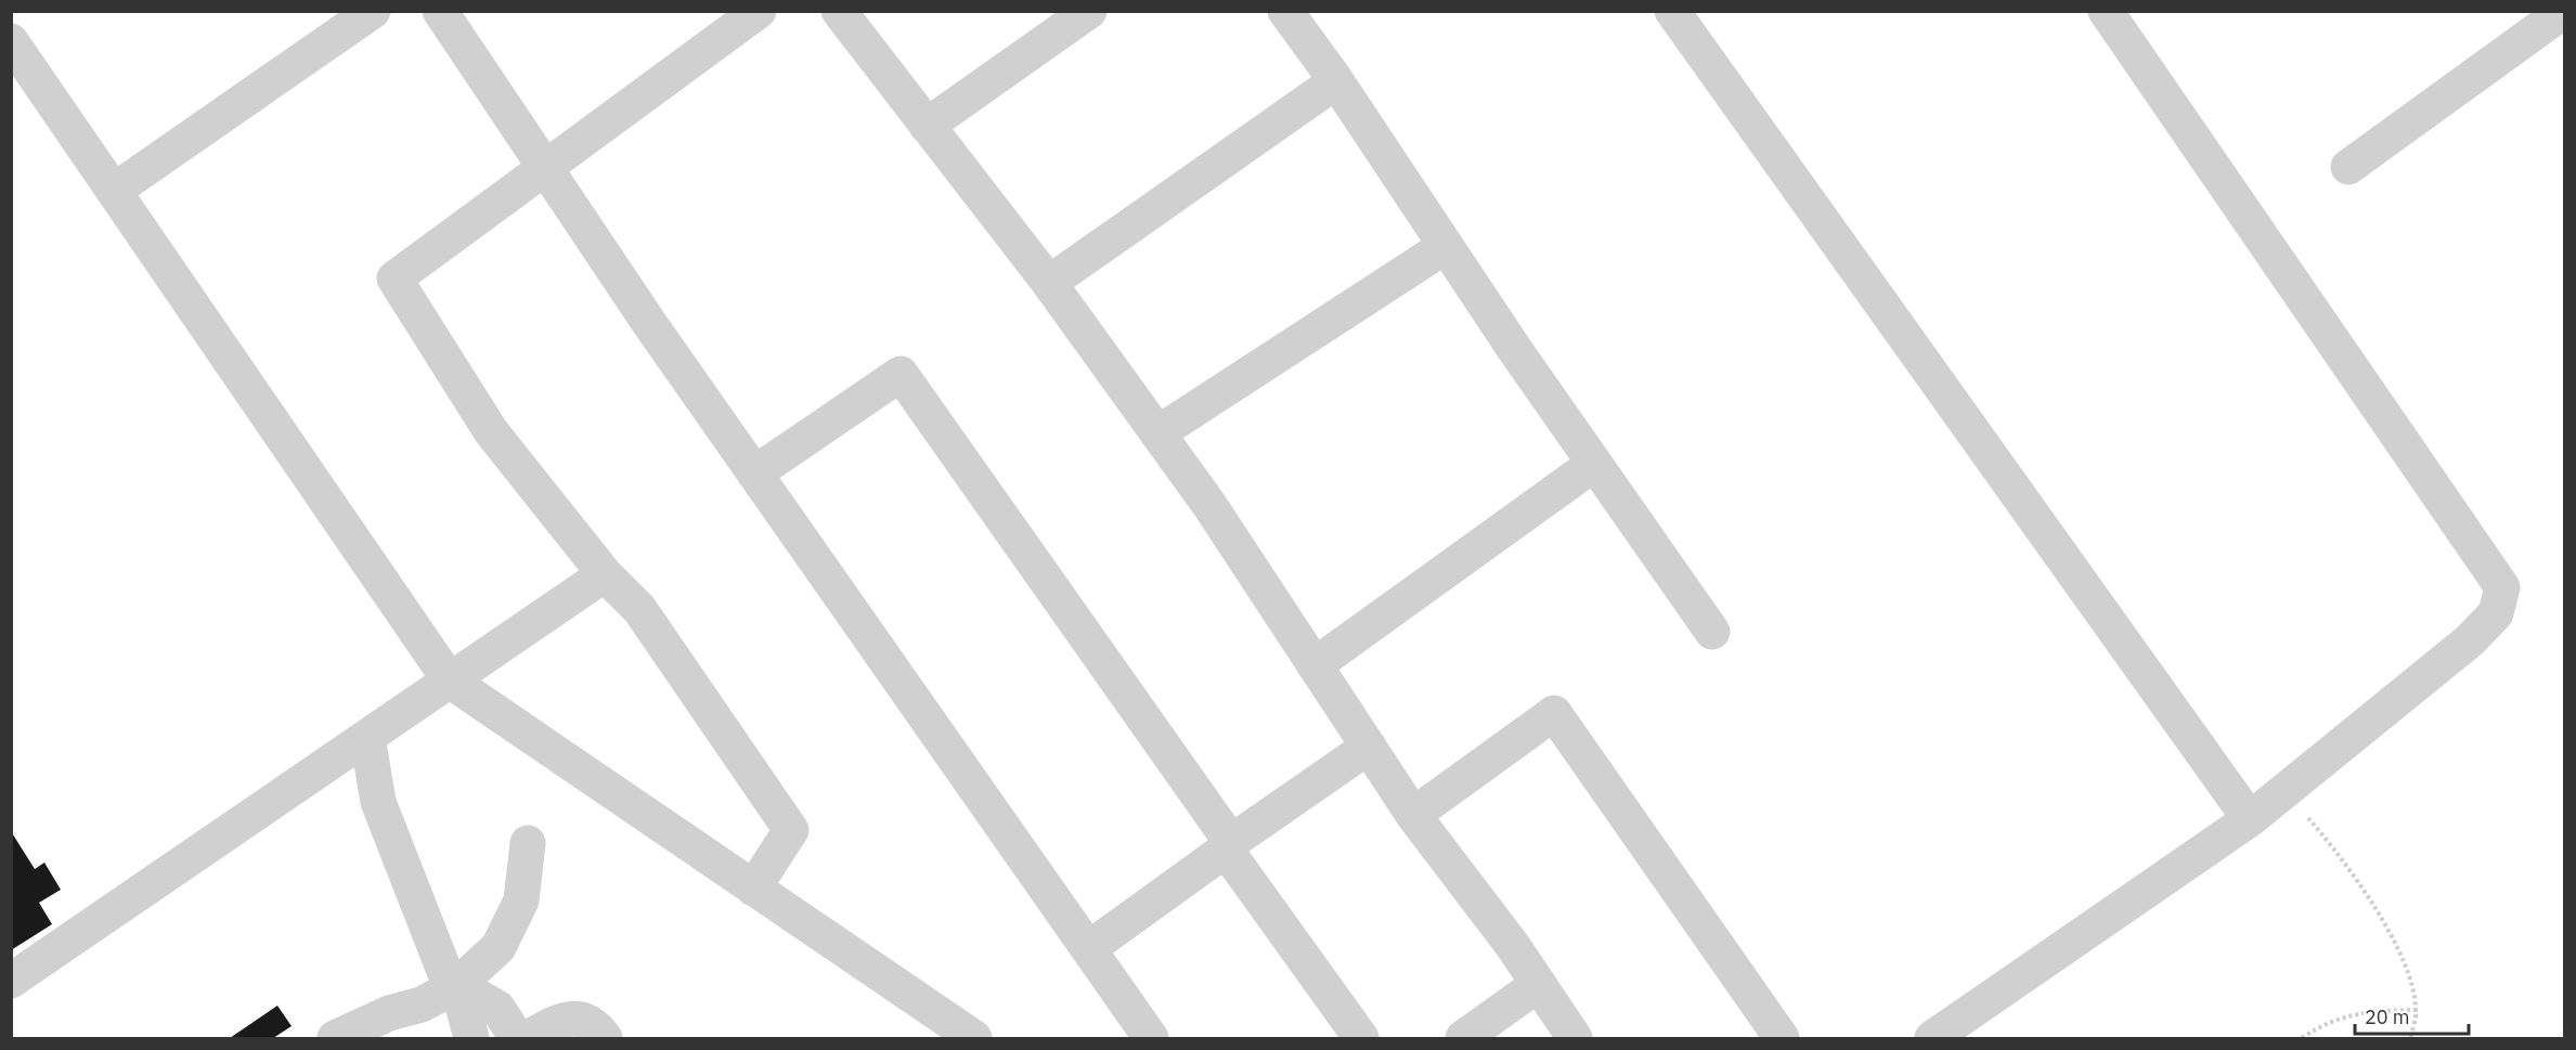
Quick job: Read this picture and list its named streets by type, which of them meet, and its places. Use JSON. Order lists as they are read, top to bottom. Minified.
{"scale_bar":"20 m"}
